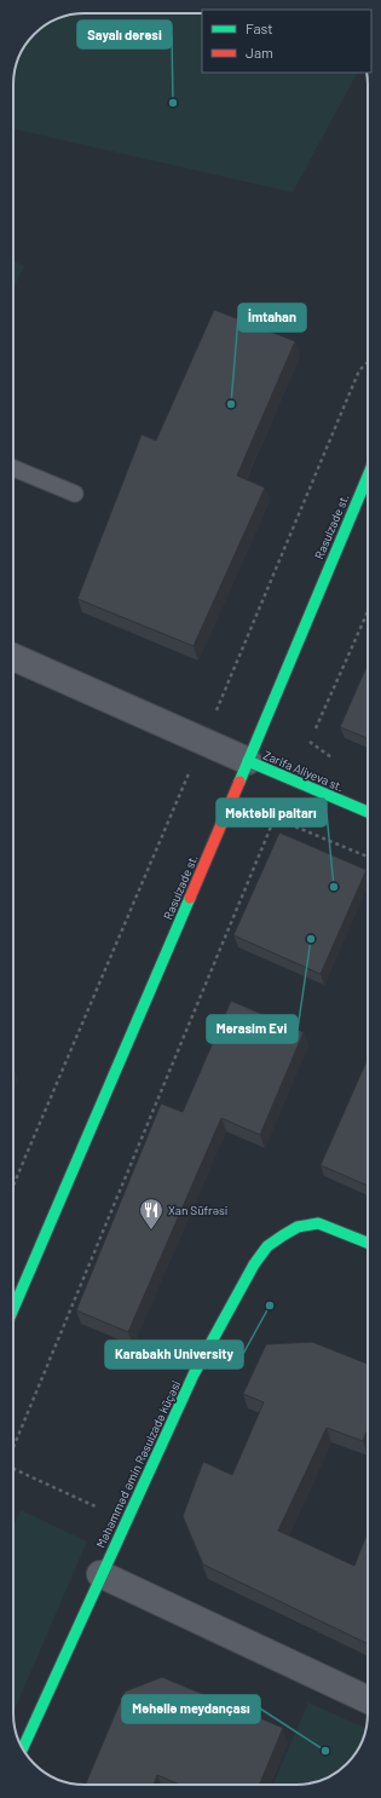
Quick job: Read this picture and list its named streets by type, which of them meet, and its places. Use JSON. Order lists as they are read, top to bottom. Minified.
{"streets":{"main road":["Rasulzade st.","Zarifa Aliyeva st.","Məhəmməd Əmin Rəsulzadə küçəsi"]},"crossings":[["Rasulzade st.","Zarifa Aliyeva st."]],"places":{"other":["Sayalı dərəsi","İmtahan","Məktəbli paltarı","Mərasim Evi","Karabakh University","Məhəllə meydançası"],"restaurant":["Xan Süfrəsi"]},"legend":["Fast","Jam"]}
